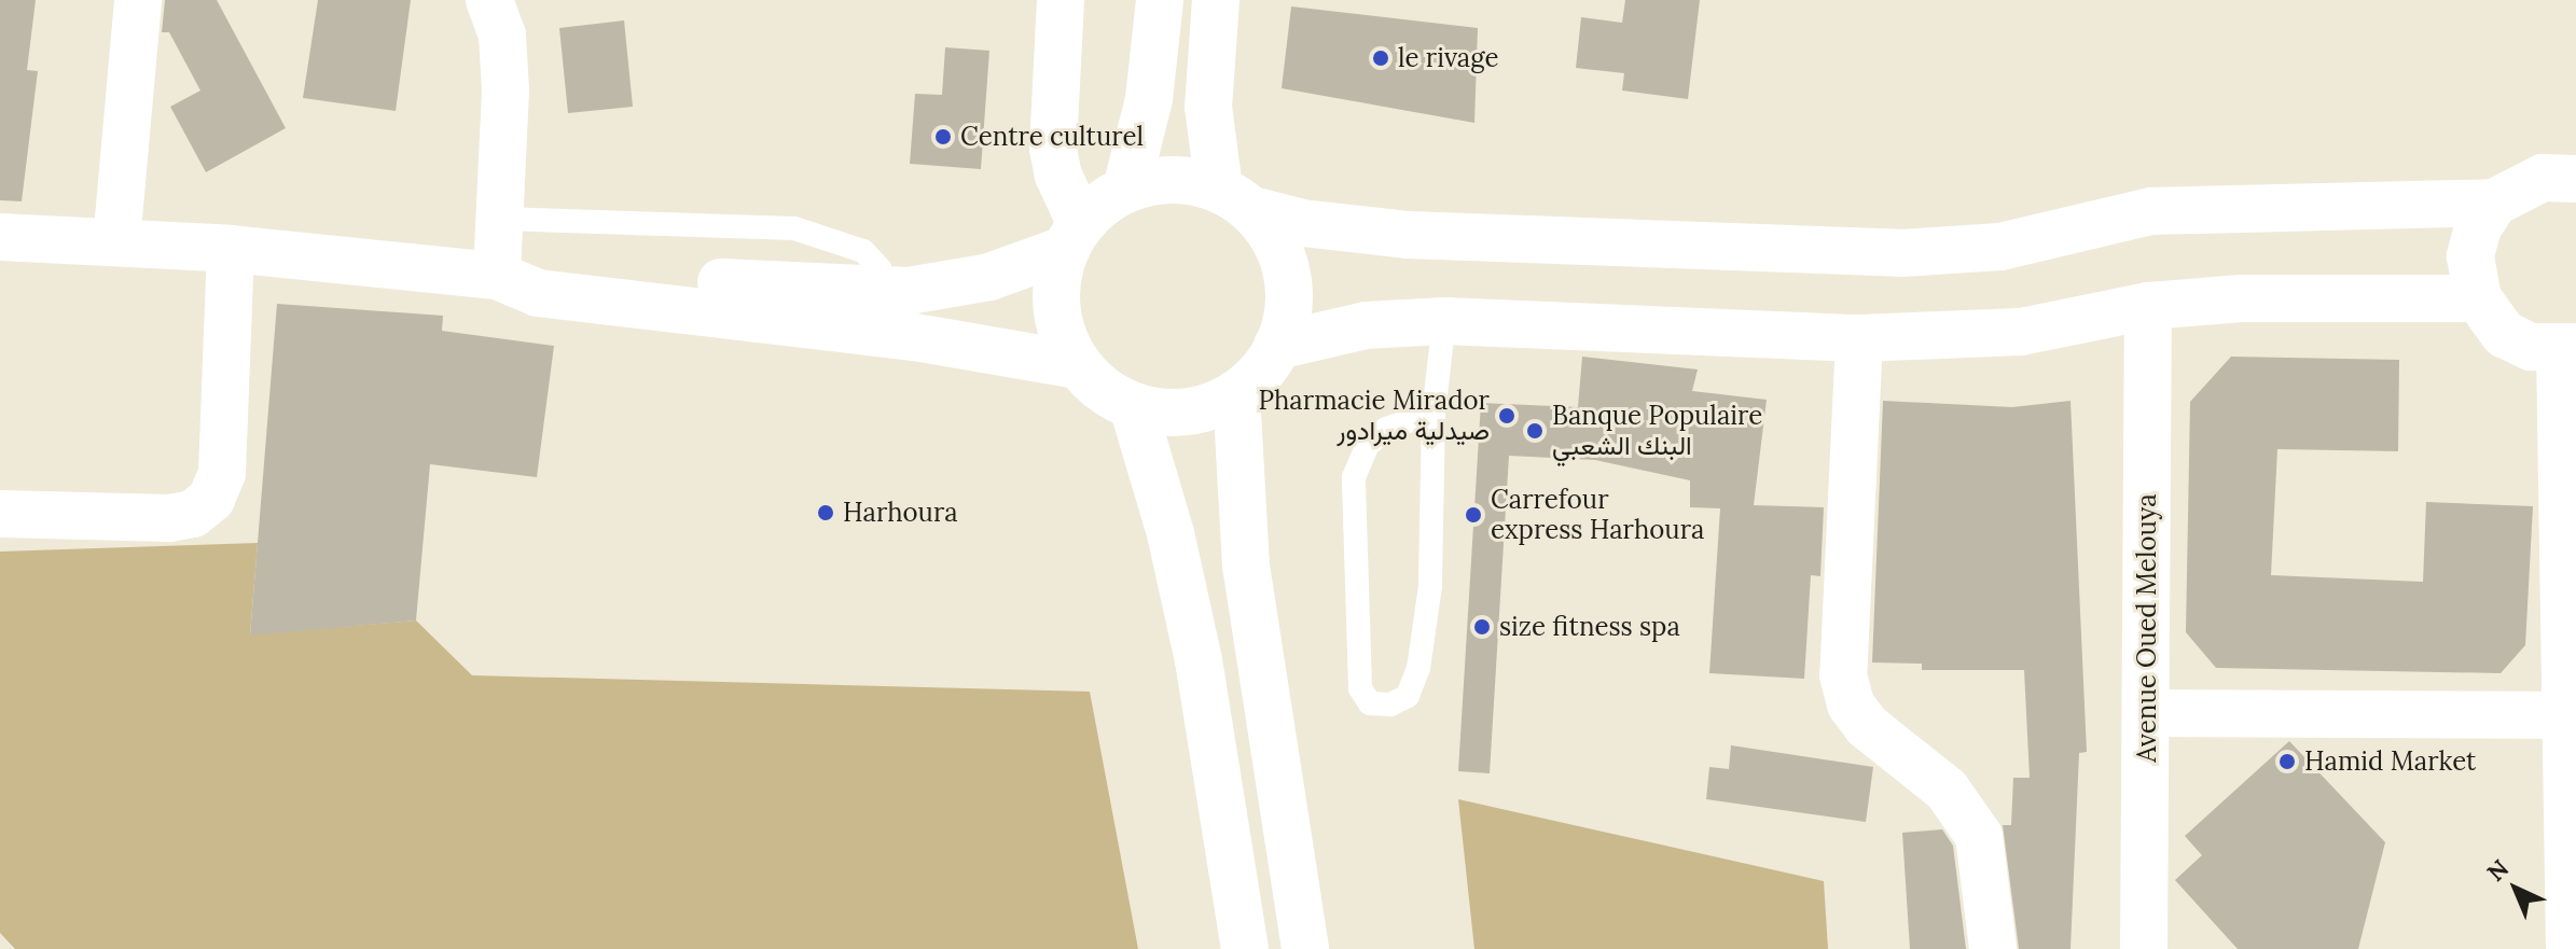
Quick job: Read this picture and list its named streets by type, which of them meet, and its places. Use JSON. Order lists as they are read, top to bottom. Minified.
{"streets":{"street":["Avenue Oued Melouya"]},"places":["le rivage","Centre culturel","Pharmacie Mirador صيدلية ميرادور","Banque Populaire البنك الشعبي","Harhoura","Carrefour express Harhoura","size fitness spa","Hamid Market"],"north":"top left"}
